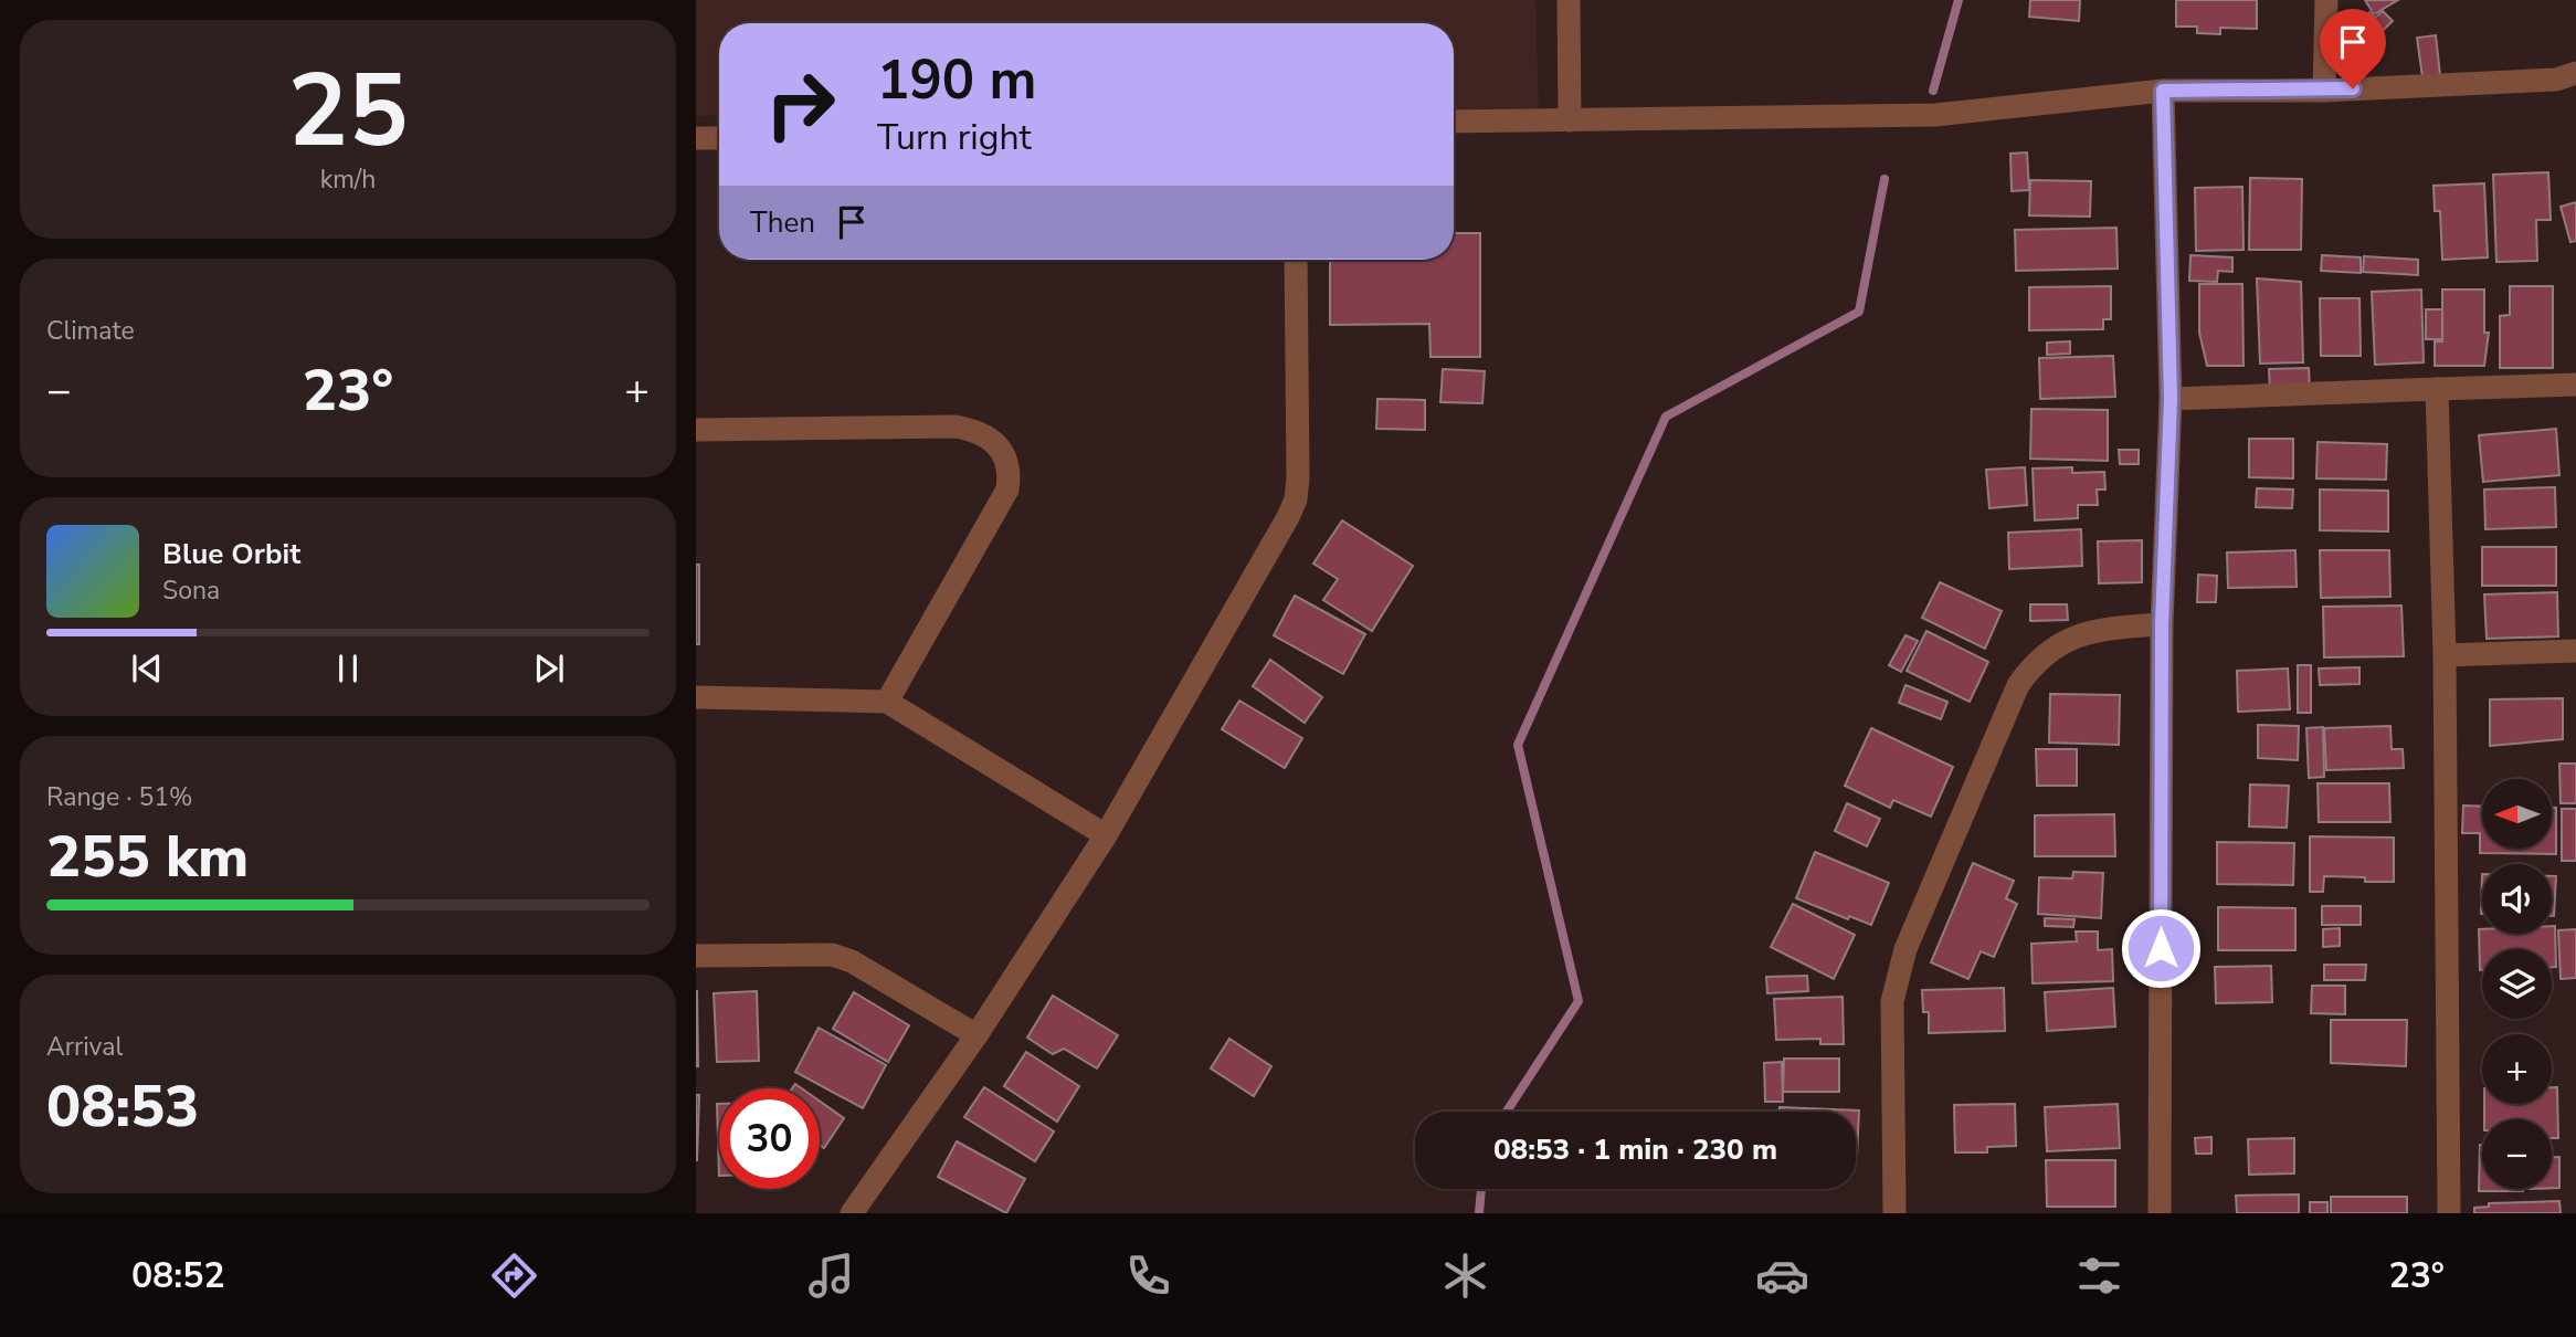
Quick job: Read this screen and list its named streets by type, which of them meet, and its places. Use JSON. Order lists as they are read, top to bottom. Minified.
{"north":"left","page":{"tile":[["25","km/h"],"Climate",["Range · 51%","255 km"],["Arrival","08:53"]],"turn":["190 m","Turn right"],"then":"Then","heat":["−","23°","+"],"song":["Blue Orbit","Sona"],"map_buttons":["+","−"],"limit":"30","trip":"08:53 · 1 min · 230 m","tabs":["08:52","23°"]}}
